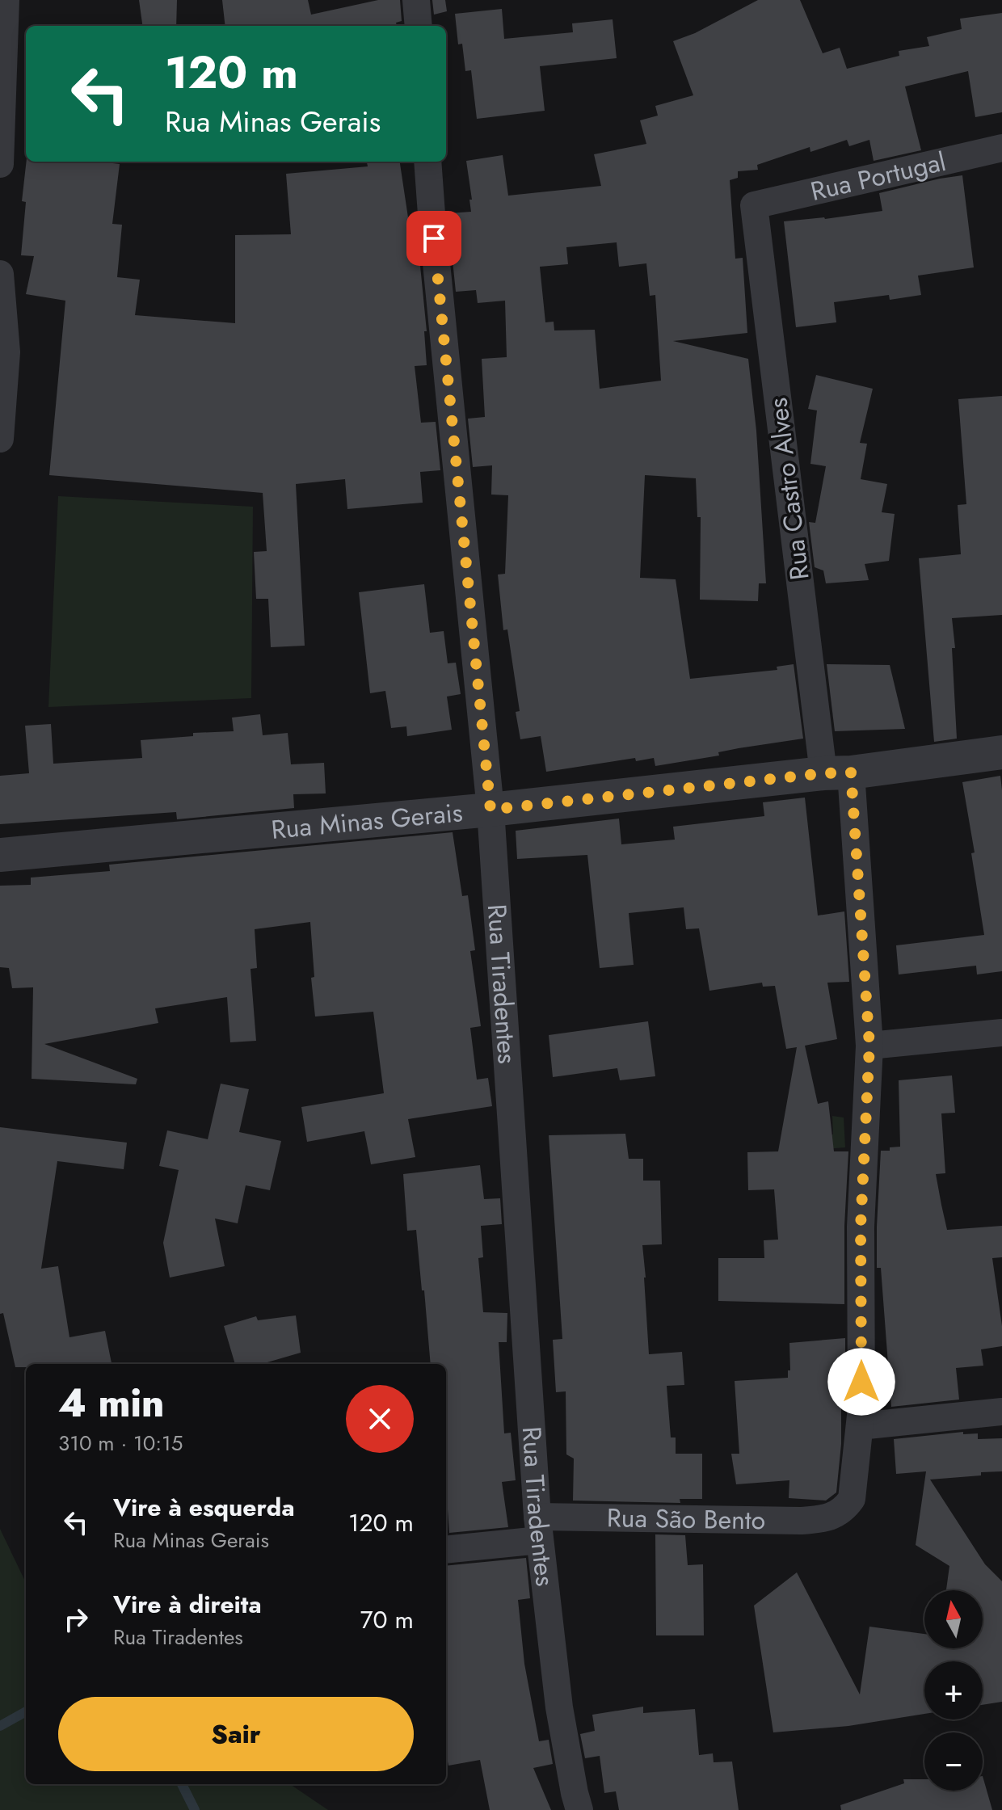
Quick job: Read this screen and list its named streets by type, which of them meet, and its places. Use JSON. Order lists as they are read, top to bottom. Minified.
{"streets":{"street":["Rua Portugal","Rua Castro Alves","Rua Minas Gerais","Rua Tiradentes","Rua São Bento"]},"crossings":[["Rua Portugal","Rua Castro Alves"],["Rua Castro Alves","Rua Minas Gerais"],["Rua Castro Alves","Rua São Bento"],["Rua Minas Gerais","Rua Tiradentes"],["Rua Tiradentes","Rua São Bento"]],"north":"top","page":{"turn":["120 m","Rua Minas Gerais"],"heading":["4 min","310 m · 10:15"],"list":[{"name":"Vire à esquerda","note":"Rua Minas Gerais","value":"120 m"},{"name":"Vire à direita","note":"Rua Tiradentes","value":"70 m"}],"map_buttons":["+","−"],"buttons":"Sair"}}
